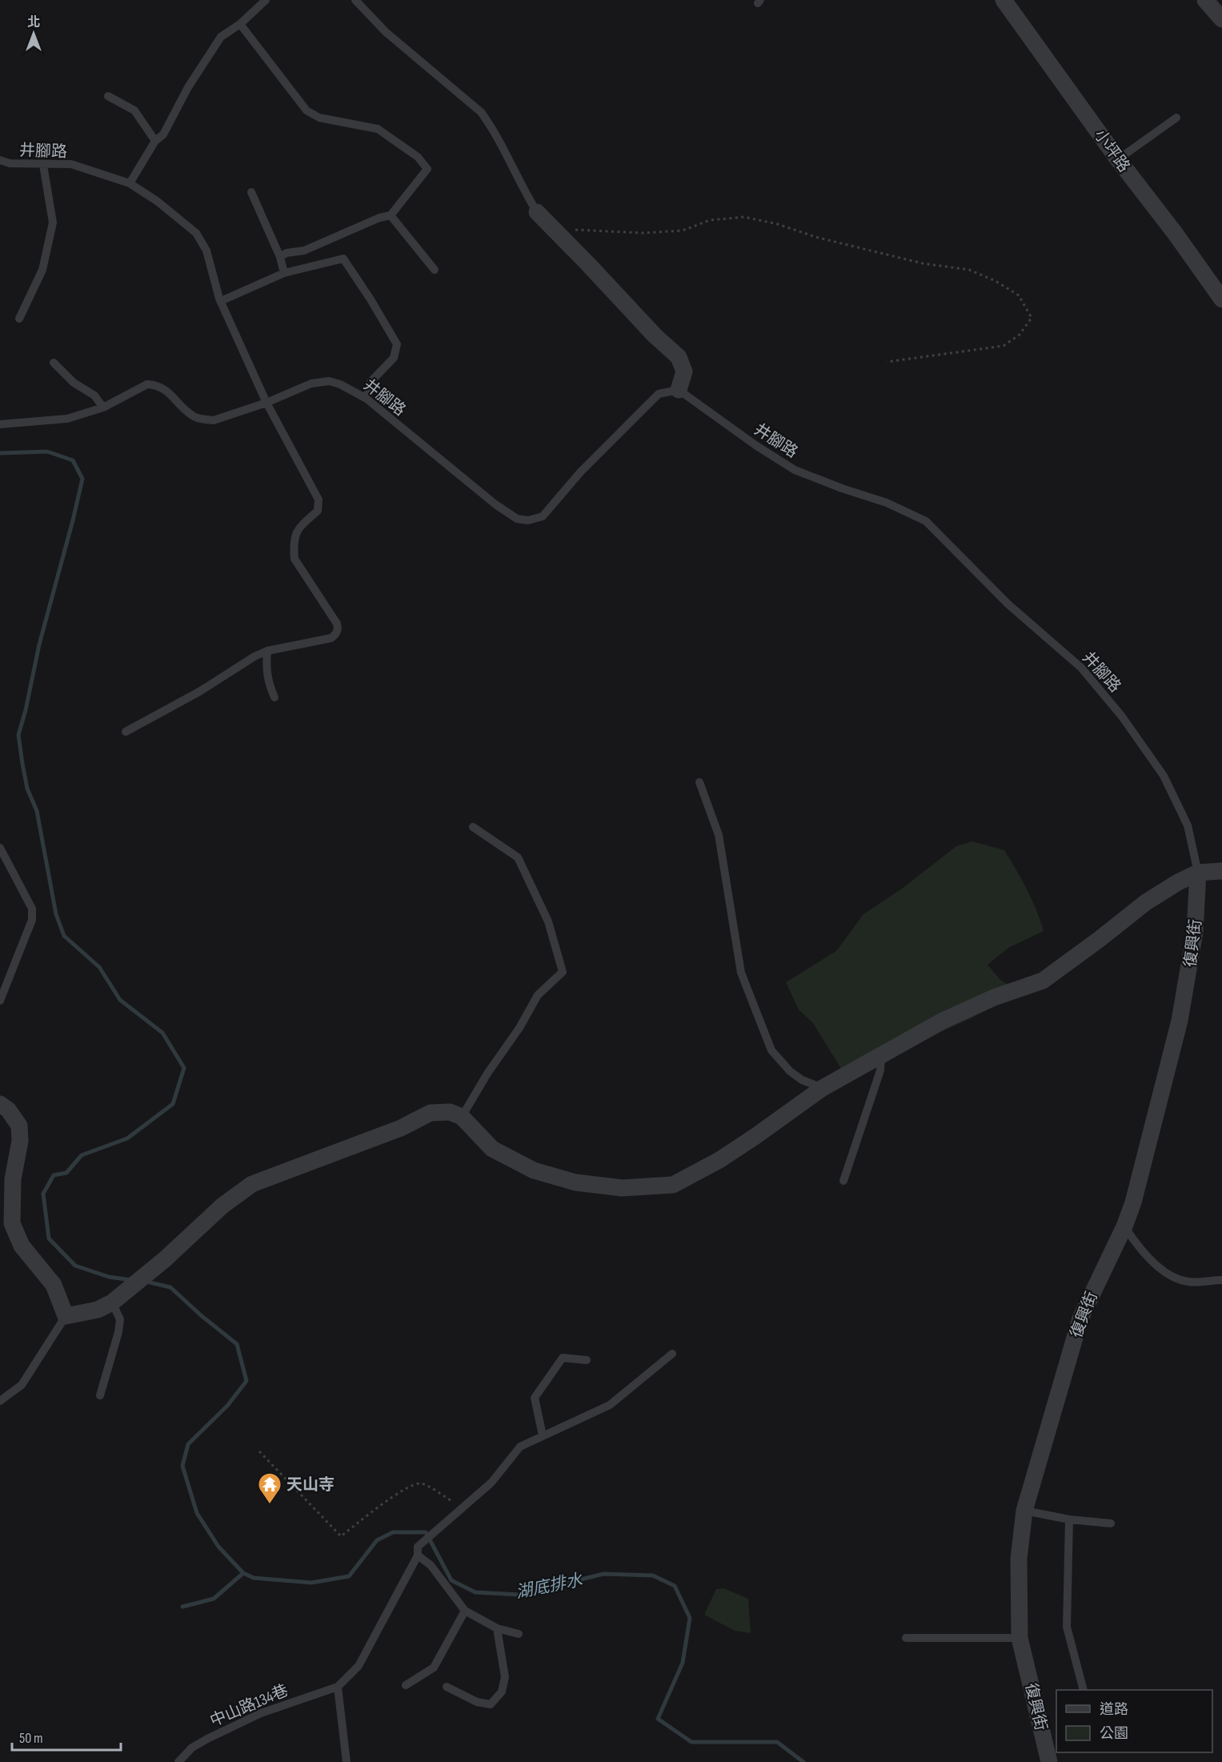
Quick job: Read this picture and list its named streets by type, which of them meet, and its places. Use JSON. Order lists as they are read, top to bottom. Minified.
{"streets":{"street":["小坪路","復興街"],"lane":["井腳路","中山路134巷"]},"crossings":[["井腳路","復興街"]],"water":["湖底排水"],"places":{"temple":["天山寺"]},"legend":["道路","公園"],"scale_bar":"50 m","north":"top"}
